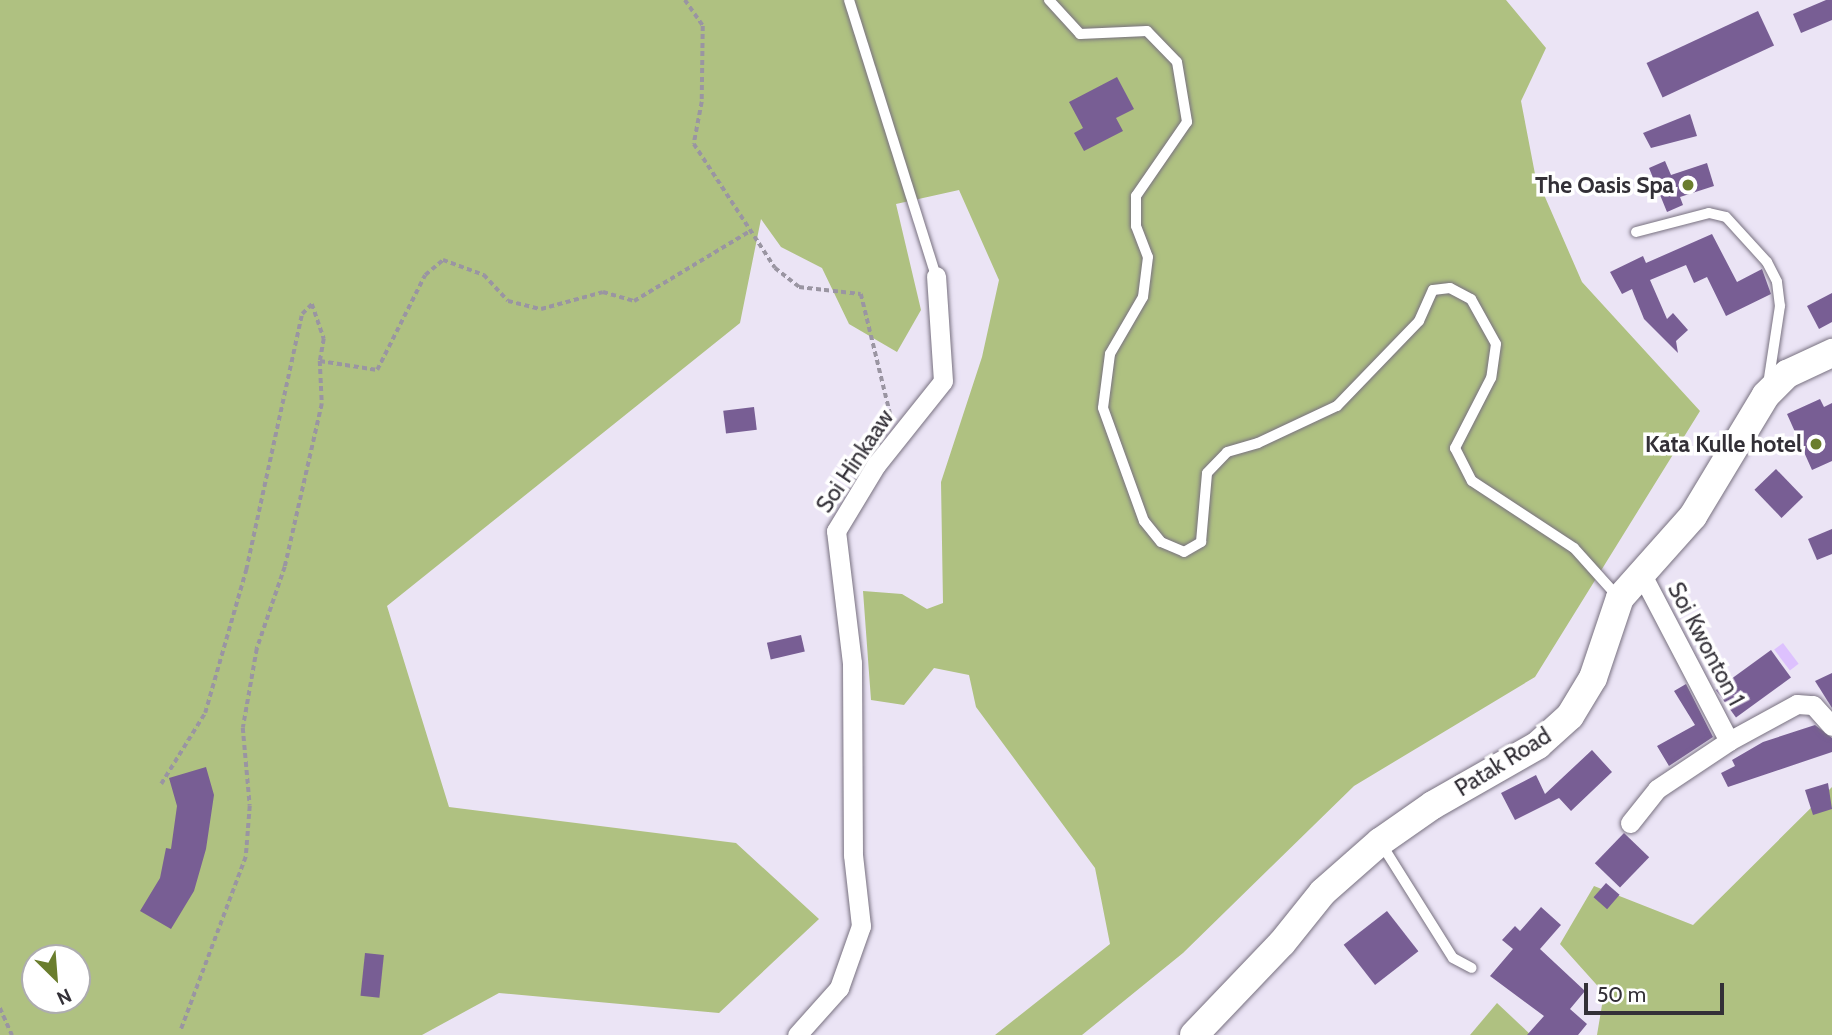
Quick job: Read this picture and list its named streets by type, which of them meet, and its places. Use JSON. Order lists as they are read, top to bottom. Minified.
{"streets":{"main road":["Patak Road"],"street":["Soi Hinkaaw","Soi Kwonton 1"]},"crossings":[["Soi Kwonton 1","Patak Road"]],"places":["The Oasis Spa","Kata Kulle hotel"],"scale_bar":"50 m","north":"bottom right"}
